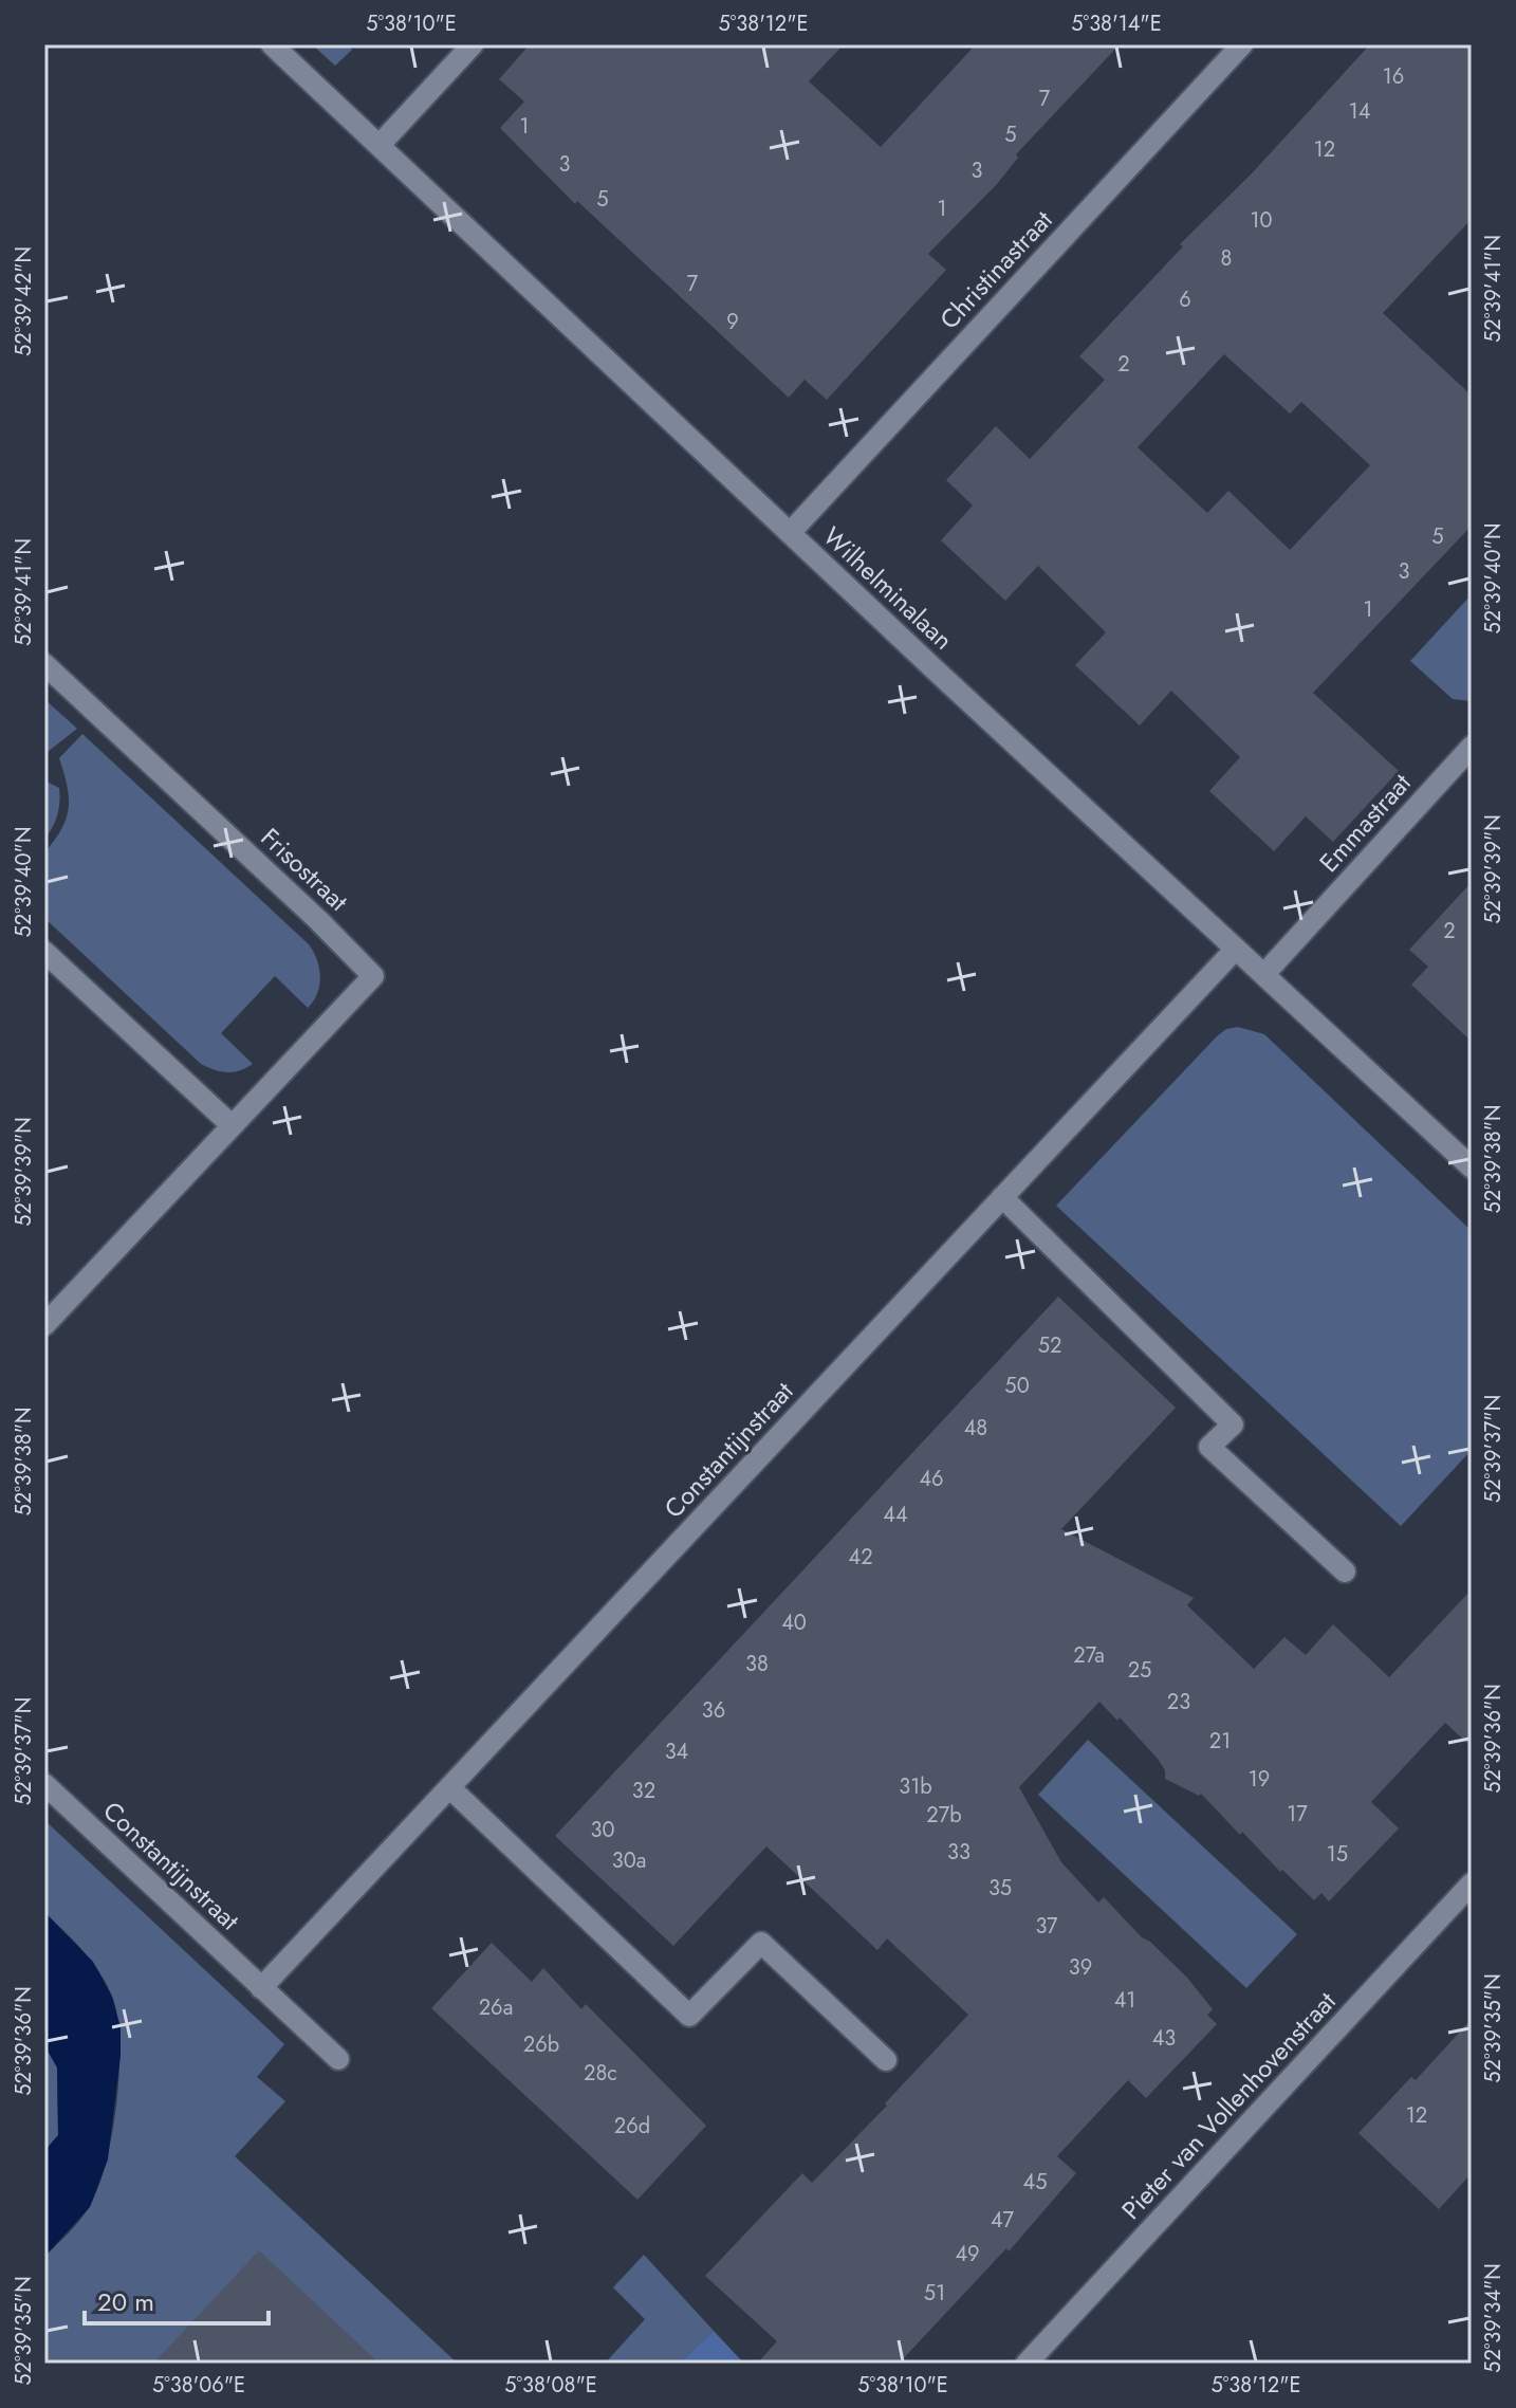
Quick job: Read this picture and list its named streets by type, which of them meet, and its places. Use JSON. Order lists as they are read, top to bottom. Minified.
{"streets":{"street":["Christinastraat","Wilhelminalaan","Emmastraat","Frisostraat","Constantijnstraat","Pieter van Vollenhovenstraat"]},"crossings":[["Christinastraat","Wilhelminalaan"],["Wilhelminalaan","Emmastraat"],["Wilhelminalaan","Constantijnstraat"]],"house_numbers":["16","7","14","1","5","12","3","3","5","1","10","8","7","6","9","2","5","3","1","2","52","50","48","46","44","42","40","27a","38","25","23","36","21","34","19","31b","32","17","27b","30","33","15","30a","35","37","39","41","26a","43","26b","28c","12","26d","45","47","49","51"],"scale_bar":"20 m","coordinates":["5°38'10\"E","5°38'12\"E","5°38'14\"E","52°39'41\"N","52°39'42\"N","52°39'40\"N","52°39'39\"N","52°39'38\"N","52°39'37\"N","52°39'36\"N","52°39'35\"N","52°39'34\"N","5°38'06\"E","5°38'08\"E"]}
